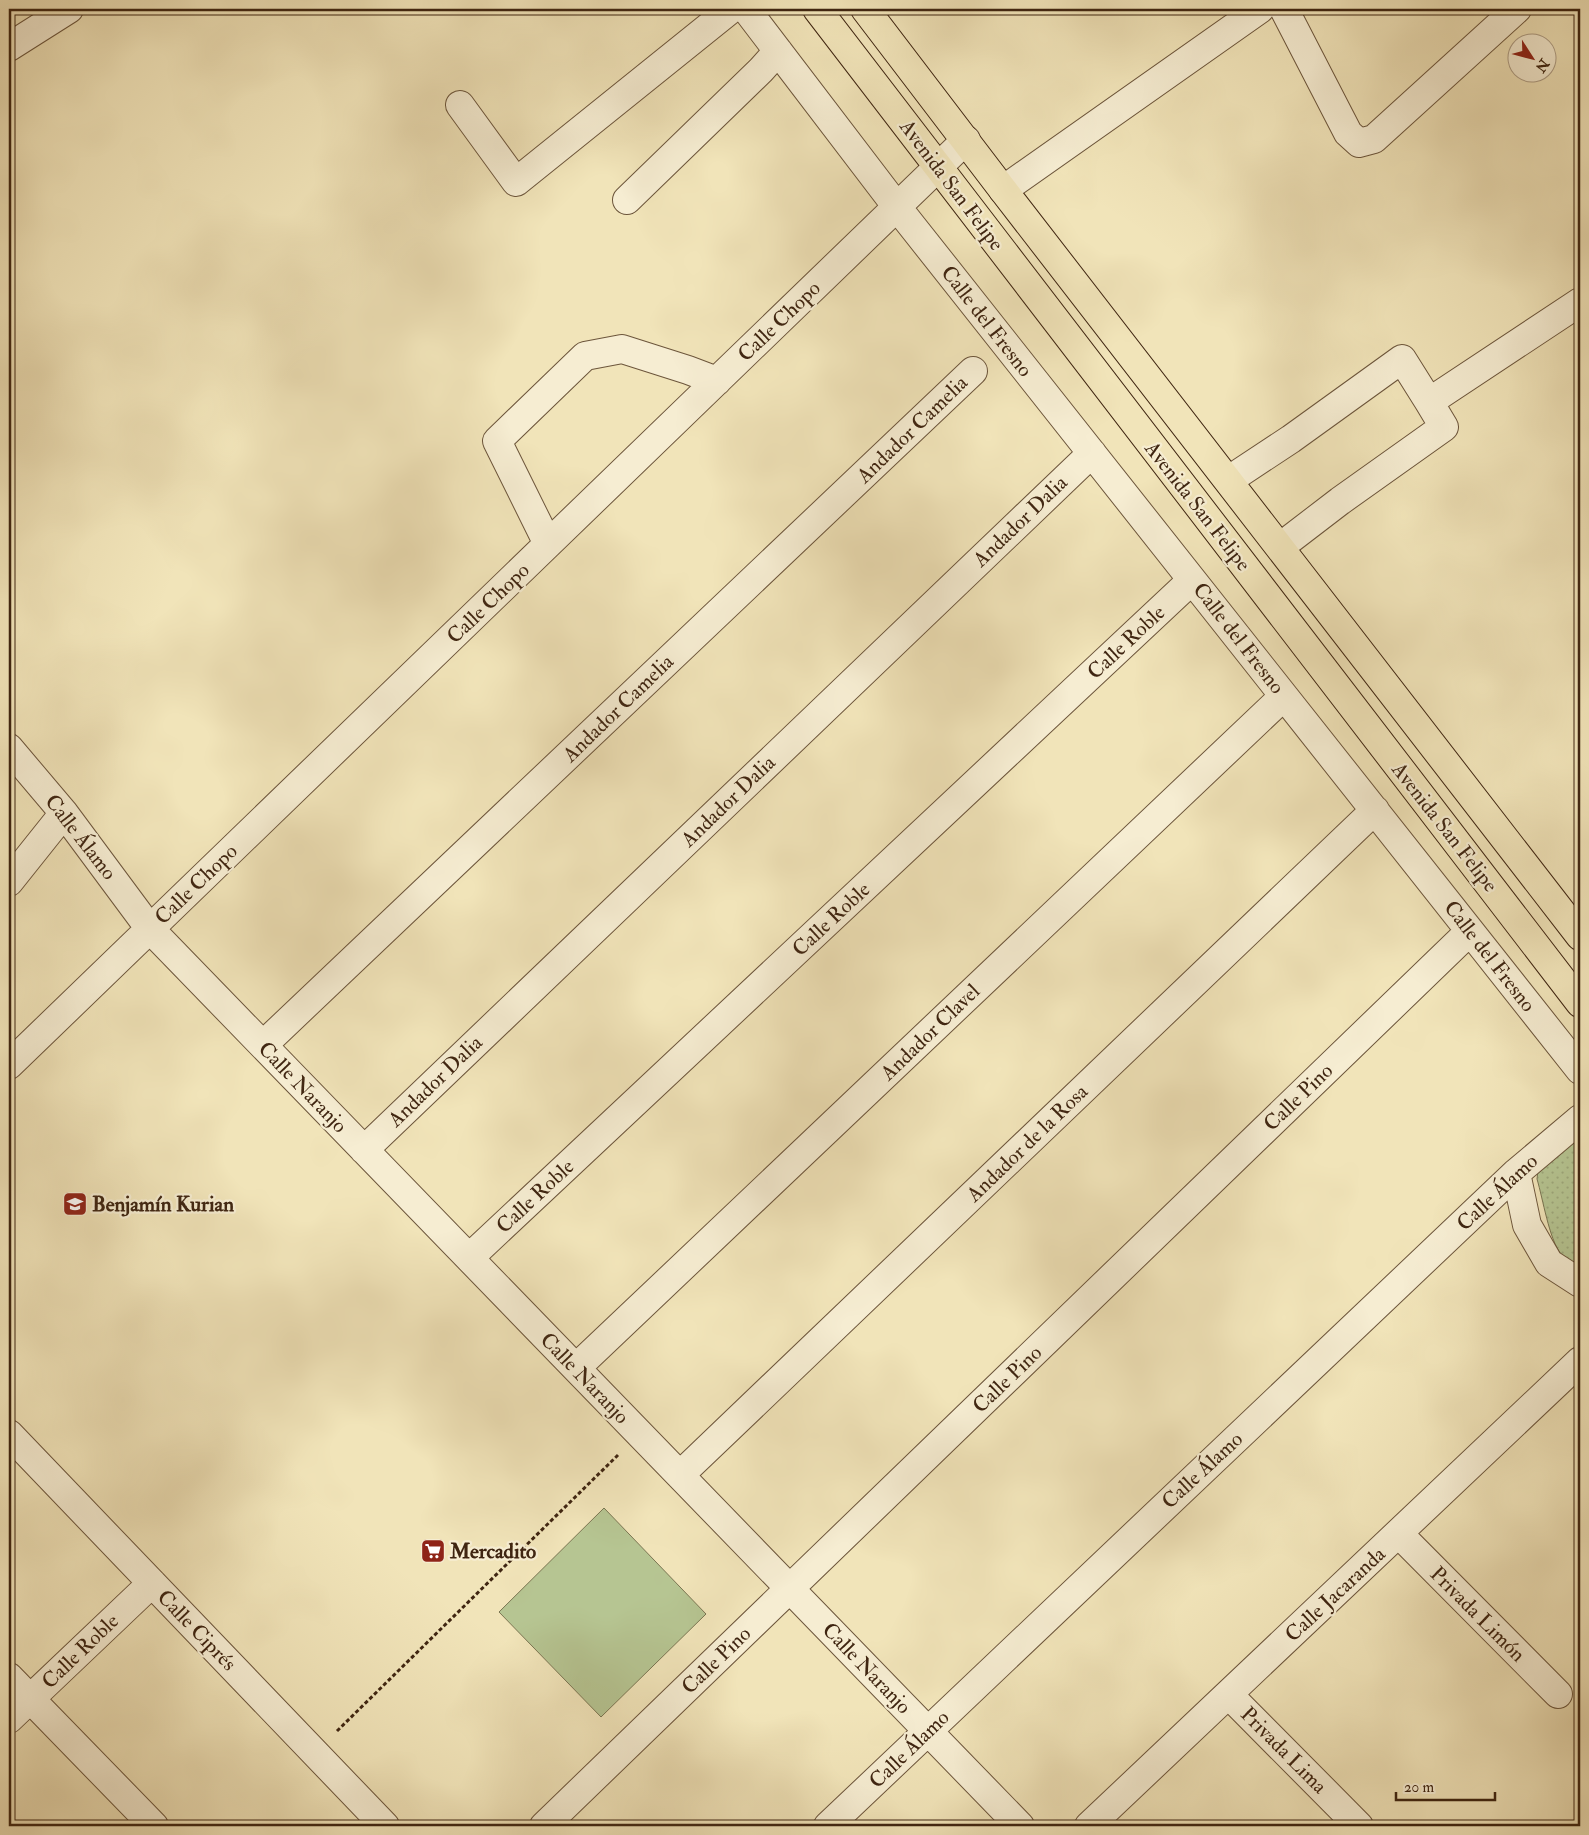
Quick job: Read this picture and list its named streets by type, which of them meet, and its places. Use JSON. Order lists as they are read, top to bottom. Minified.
{"streets":{"main road":["Avenida San Felipe"],"street":["Calle Chopo","Calle del Fresno","Andador Camelia","Andador Dalia","Calle Roble","Calle Álamo","Andador Clavel","Calle Naranjo","Calle Pino","Andador de la Rosa","Calle Jacaranda","Privada Limón","Calle Ciprés","Privada Lima"]},"crossings":[["Avenida San Felipe","Calle Chopo"],["Calle Chopo","Calle del Fresno"],["Calle Chopo","Calle Álamo"],["Calle Chopo","Calle Naranjo"],["Calle del Fresno","Andador Dalia"],["Calle del Fresno","Calle Roble"],["Calle del Fresno","Andador Clavel"],["Calle del Fresno","Calle Pino"],["Calle del Fresno","Andador de la Rosa"],["Andador Camelia","Calle Naranjo"],["Andador Dalia","Calle Naranjo"],["Calle Roble","Calle Naranjo"],["Calle Roble","Calle Ciprés"],["Calle Álamo","Calle Naranjo"],["Andador Clavel","Calle Naranjo"],["Calle Naranjo","Calle Pino"],["Calle Naranjo","Andador de la Rosa"],["Calle Jacaranda","Privada Limón"],["Calle Jacaranda","Privada Lima"]],"places":{"school or university":["Benjamín Kurian"],"supermarket":["Mercadito"]},"scale_bar":"20 m","north":"bottom right"}
